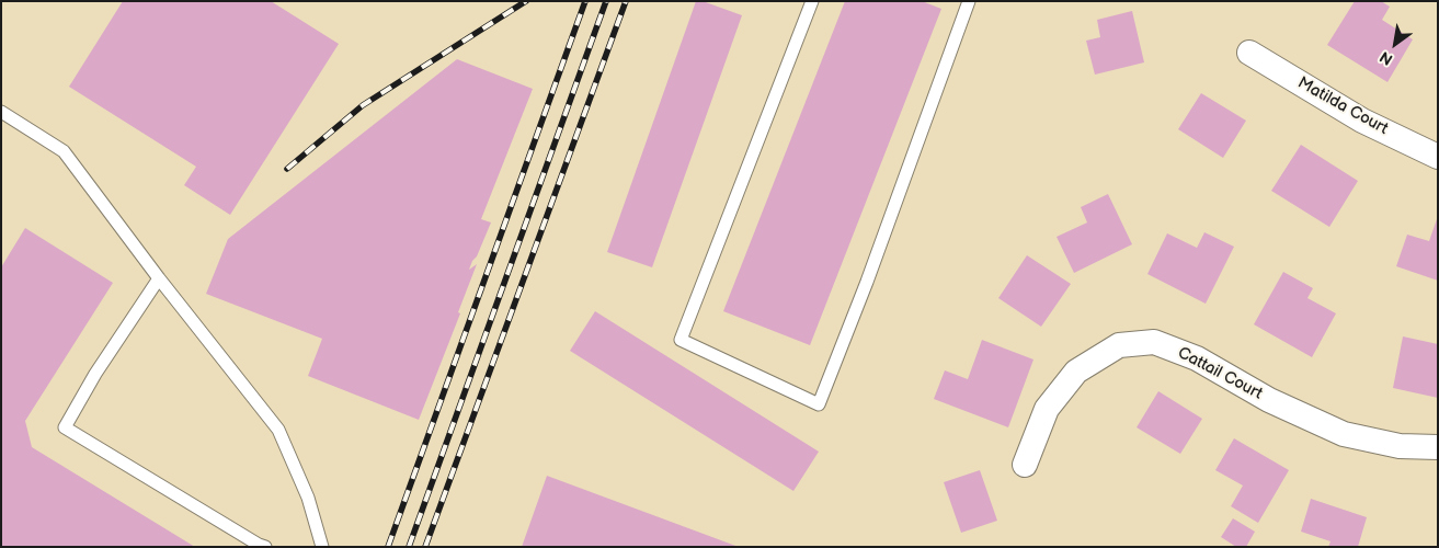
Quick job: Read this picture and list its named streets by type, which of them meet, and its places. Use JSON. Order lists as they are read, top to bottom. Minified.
{"streets":{"street":["Matilda Court","Cattail Court"]},"north":"bottom left"}
